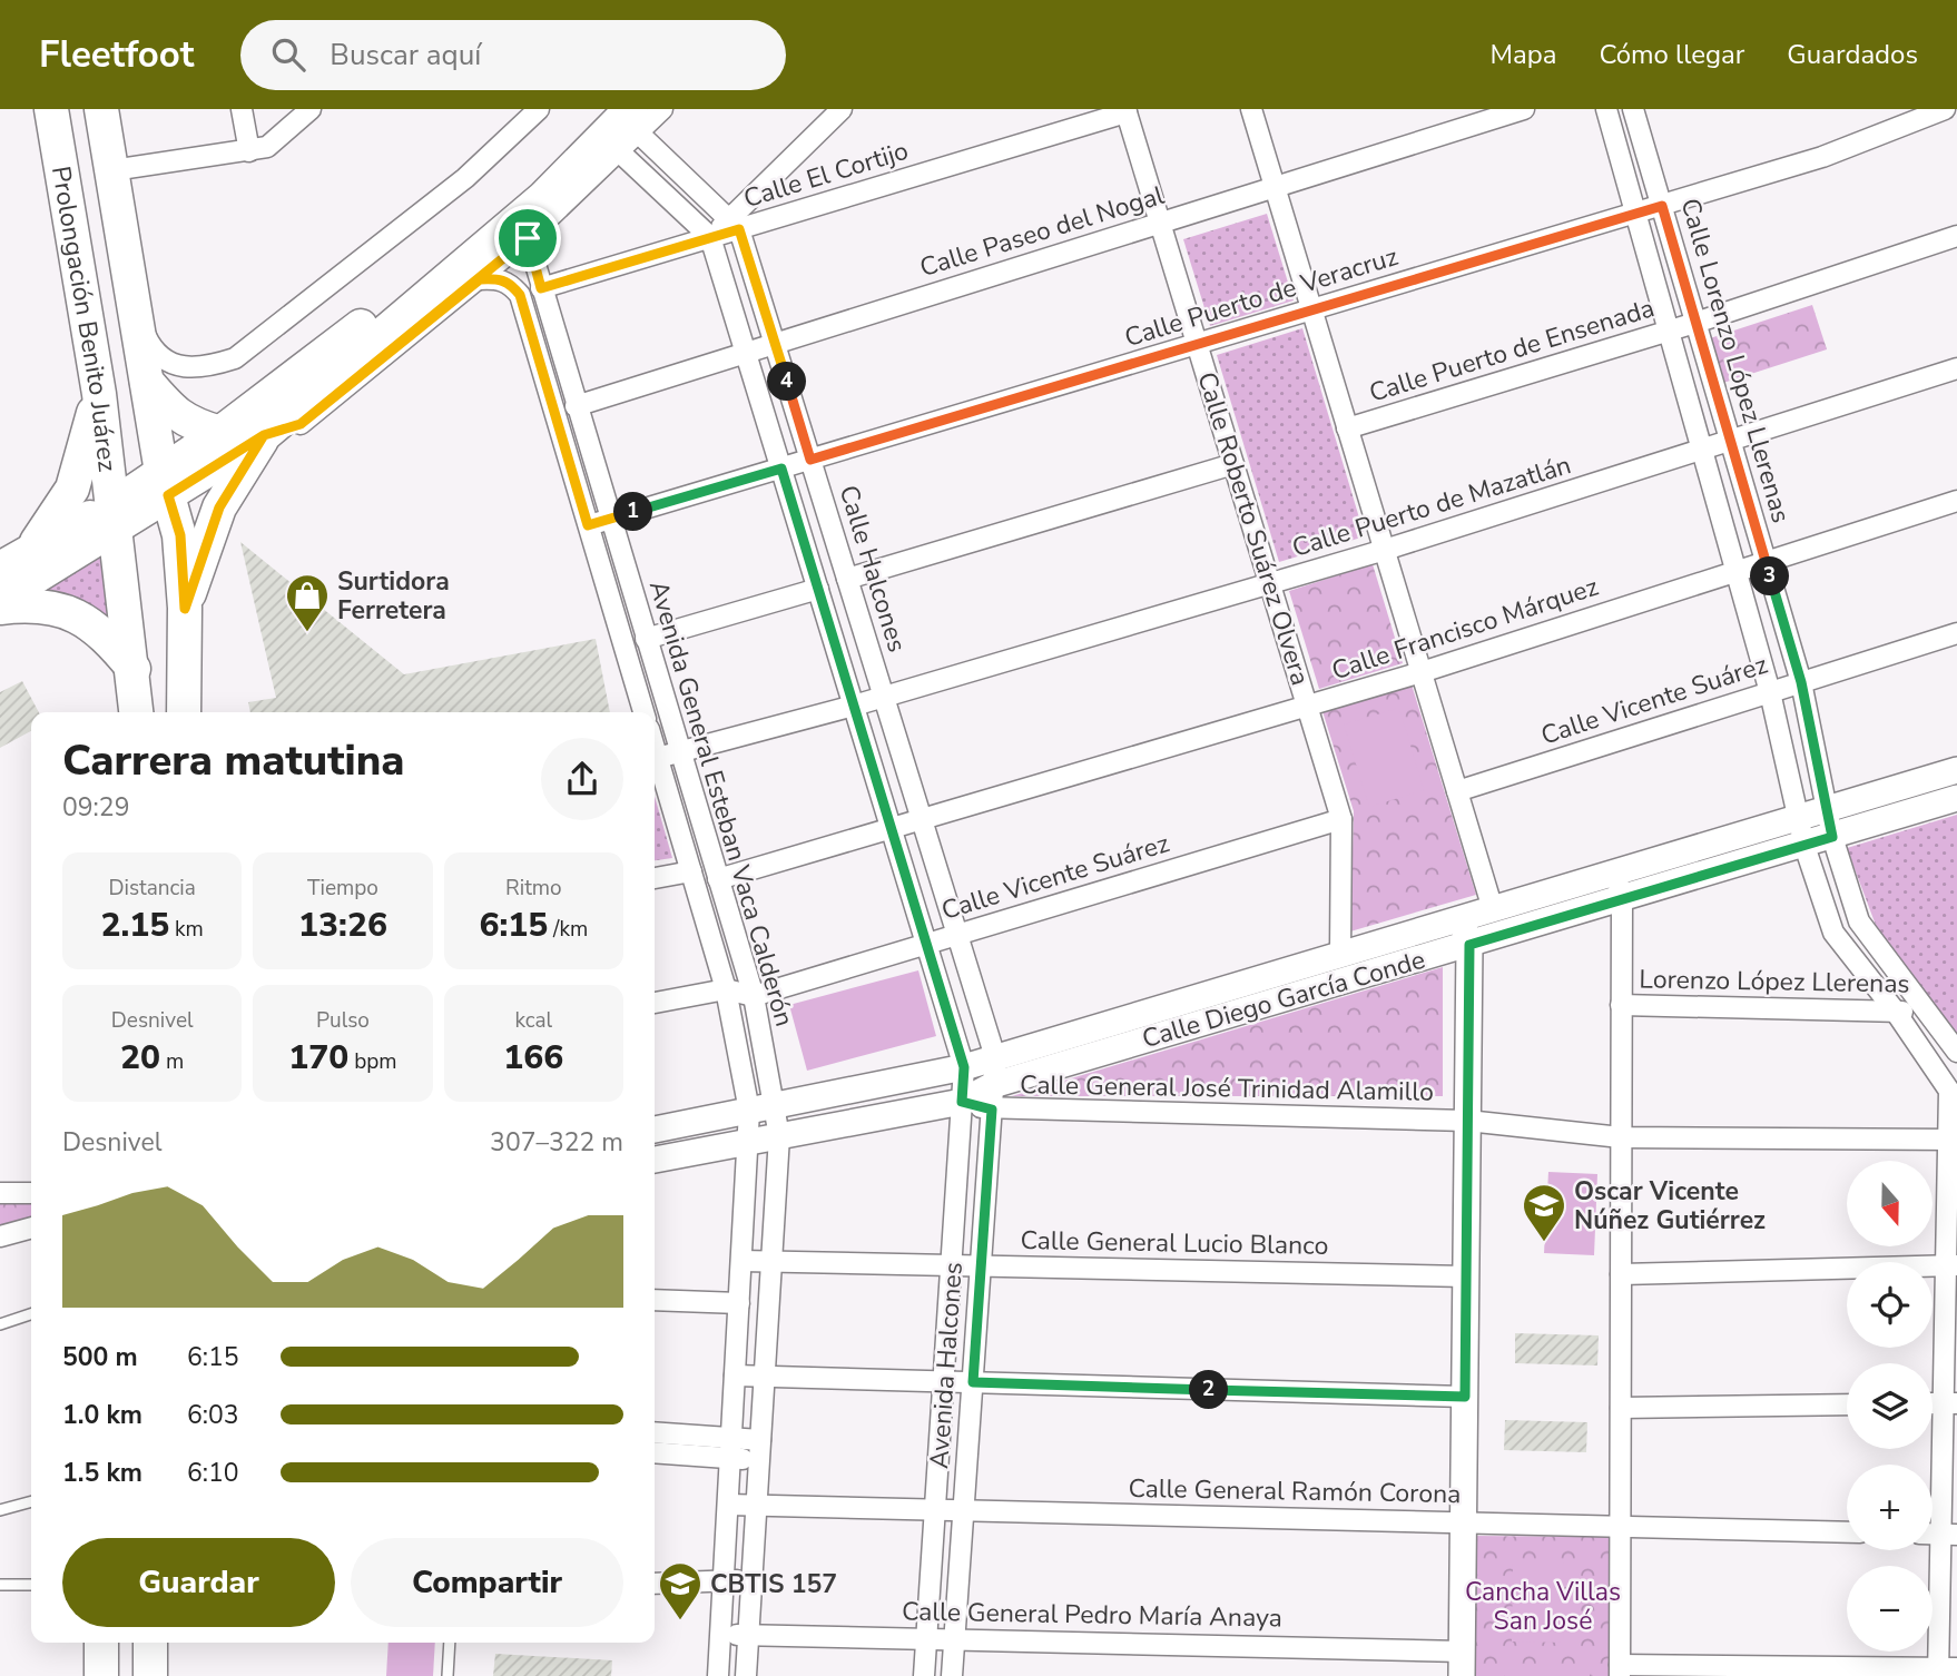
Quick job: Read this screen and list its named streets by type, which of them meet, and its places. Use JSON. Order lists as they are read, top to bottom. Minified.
{"streets":{"main road":["Prolongación Benito Juárez"],"street":["Calle El Cortijo","Calle Paseo del Nogal","Calle Puerto de Veracruz","Calle Puerto de Ensenada","Calle Lorenzo López Llerenas","Calle Puerto de Mazatlán","Calle Roberto Suárez Olvera","Calle Halcones","Calle Francisco Márquez","Calle Vicente Suárez","Avenida General Esteban Vaca Calderón","Lorenzo López Llerenas","Calle Diego García Conde","Calle General José Trinidad Alamillo","Calle General Lucio Blanco","Avenida Halcones","Calle General Ramón Corona","Calle General Pedro María Anaya"]},"crossings":[["Calle El Cortijo","Calle Roberto Suárez Olvera"],["Calle El Cortijo","Calle Halcones"],["Calle Paseo del Nogal","Calle Roberto Suárez Olvera"],["Calle Paseo del Nogal","Calle Halcones"],["Calle Paseo del Nogal","Avenida General Esteban Vaca Calderón"],["Calle Puerto de Veracruz","Calle Lorenzo López Llerenas"],["Calle Puerto de Veracruz","Calle Roberto Suárez Olvera"],["Calle Puerto de Veracruz","Calle Halcones"],["Calle Puerto de Veracruz","Avenida General Esteban Vaca Calderón"],["Calle Puerto de Ensenada","Calle Lorenzo López Llerenas"],["Calle Lorenzo López Llerenas","Calle Puerto de Mazatlán"],["Calle Lorenzo López Llerenas","Calle Francisco Márquez"],["Calle Lorenzo López Llerenas","Calle Vicente Suárez"],["Calle Lorenzo López Llerenas","Lorenzo López Llerenas"],["Calle Lorenzo López Llerenas","Calle Diego García Conde"],["Calle Puerto de Mazatlán","Calle Roberto Suárez Olvera"],["Calle Puerto de Mazatlán","Calle Halcones"],["Calle Puerto de Mazatlán","Avenida General Esteban Vaca Calderón"],["Calle Roberto Suárez Olvera","Calle Francisco Márquez"],["Calle Roberto Suárez Olvera","Calle Vicente Suárez"],["Calle Roberto Suárez Olvera","Calle Diego García Conde"],["Calle Halcones","Calle Francisco Márquez"],["Calle Halcones","Calle Vicente Suárez"],["Calle Halcones","Calle Diego García Conde"],["Calle Halcones","Avenida Halcones"],["Calle Francisco Márquez","Avenida General Esteban Vaca Calderón"],["Calle Vicente Suárez","Avenida General Esteban Vaca Calderón"],["Avenida General Esteban Vaca Calderón","Calle Diego García Conde"],["Avenida General Esteban Vaca Calderón","Calle General Lucio Blanco"],["Avenida General Esteban Vaca Calderón","Calle General Ramón Corona"],["Avenida General Esteban Vaca Calderón","Calle General Pedro María Anaya"],["Calle Diego García Conde","Calle General José Trinidad Alamillo"],["Calle Diego García Conde","Avenida Halcones"],["Calle General José Trinidad Alamillo","Avenida Halcones"],["Calle General Lucio Blanco","Avenida Halcones"],["Avenida Halcones","Calle General Ramón Corona"],["Avenida Halcones","Calle General Pedro María Anaya"]],"parks":["Cancha Villas San José"],"places":{"shop":["Surtidora Ferretera"],"school or university":["Oscar Vicente Núñez Gutiérrez","CBTIS 157"]},"north":"bottom","page":{"header":"Fleetfoot","search":"Buscar aquí","nav":["Mapa","Cómo llegar","Guardados"],"pins":["4","1","3","2"],"heading":["Carrera matutina","09:29"],"stats":[["Distancia","2.15 km"],["Tiempo","13:26"],["Ritmo","6:15 /km"],["Desnivel","20 m"],["Pulso","170 bpm"],["kcal","166"]],"chart":["Desnivel","307–322 m"],"map_buttons":["+","−"],"list":[{"name":"500 m","note":"6:15"},{"name":"1.0 km","note":"6:03"},{"name":"1.5 km","note":"6:10"}],"buttons":["Guardar","Compartir"]}}
